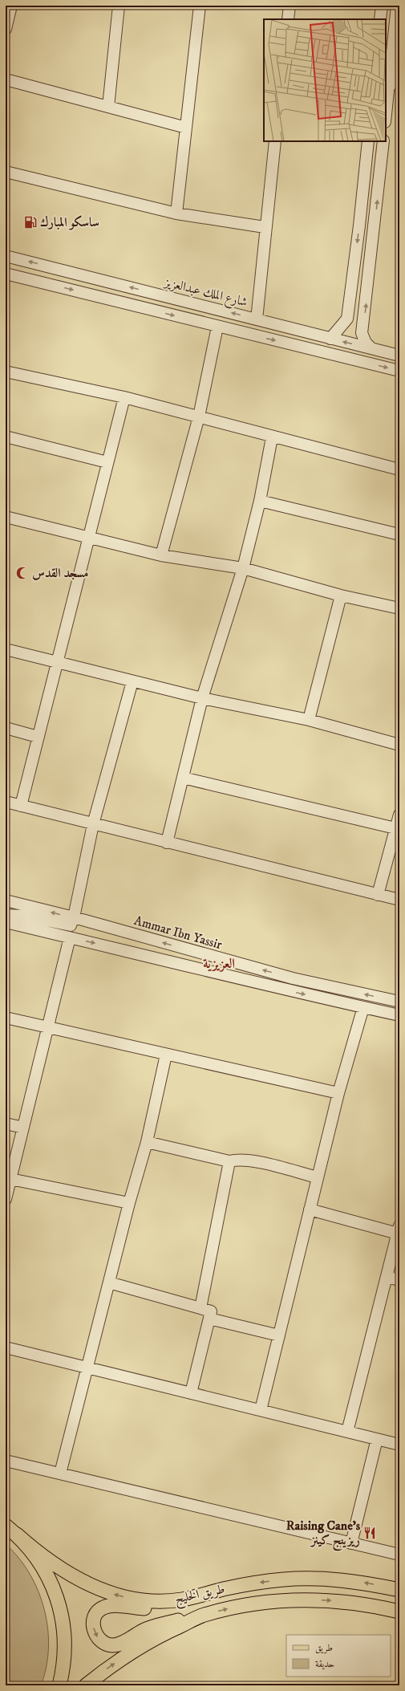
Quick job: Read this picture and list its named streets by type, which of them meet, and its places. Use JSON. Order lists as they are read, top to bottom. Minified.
{"streets":{"main road":["طريق الخليج"],"street":["شارع الملك عبدالعزيز","Ammar Ibn Yassir"]},"districts":["العزيزية"],"places":{"fuel station":["ساسكو المبارك"],"mosque":["مسجد القدس"],"restaurant":["Raising Cane's ريزينج كينز"]},"legend":["طريق","حديقة"]}
